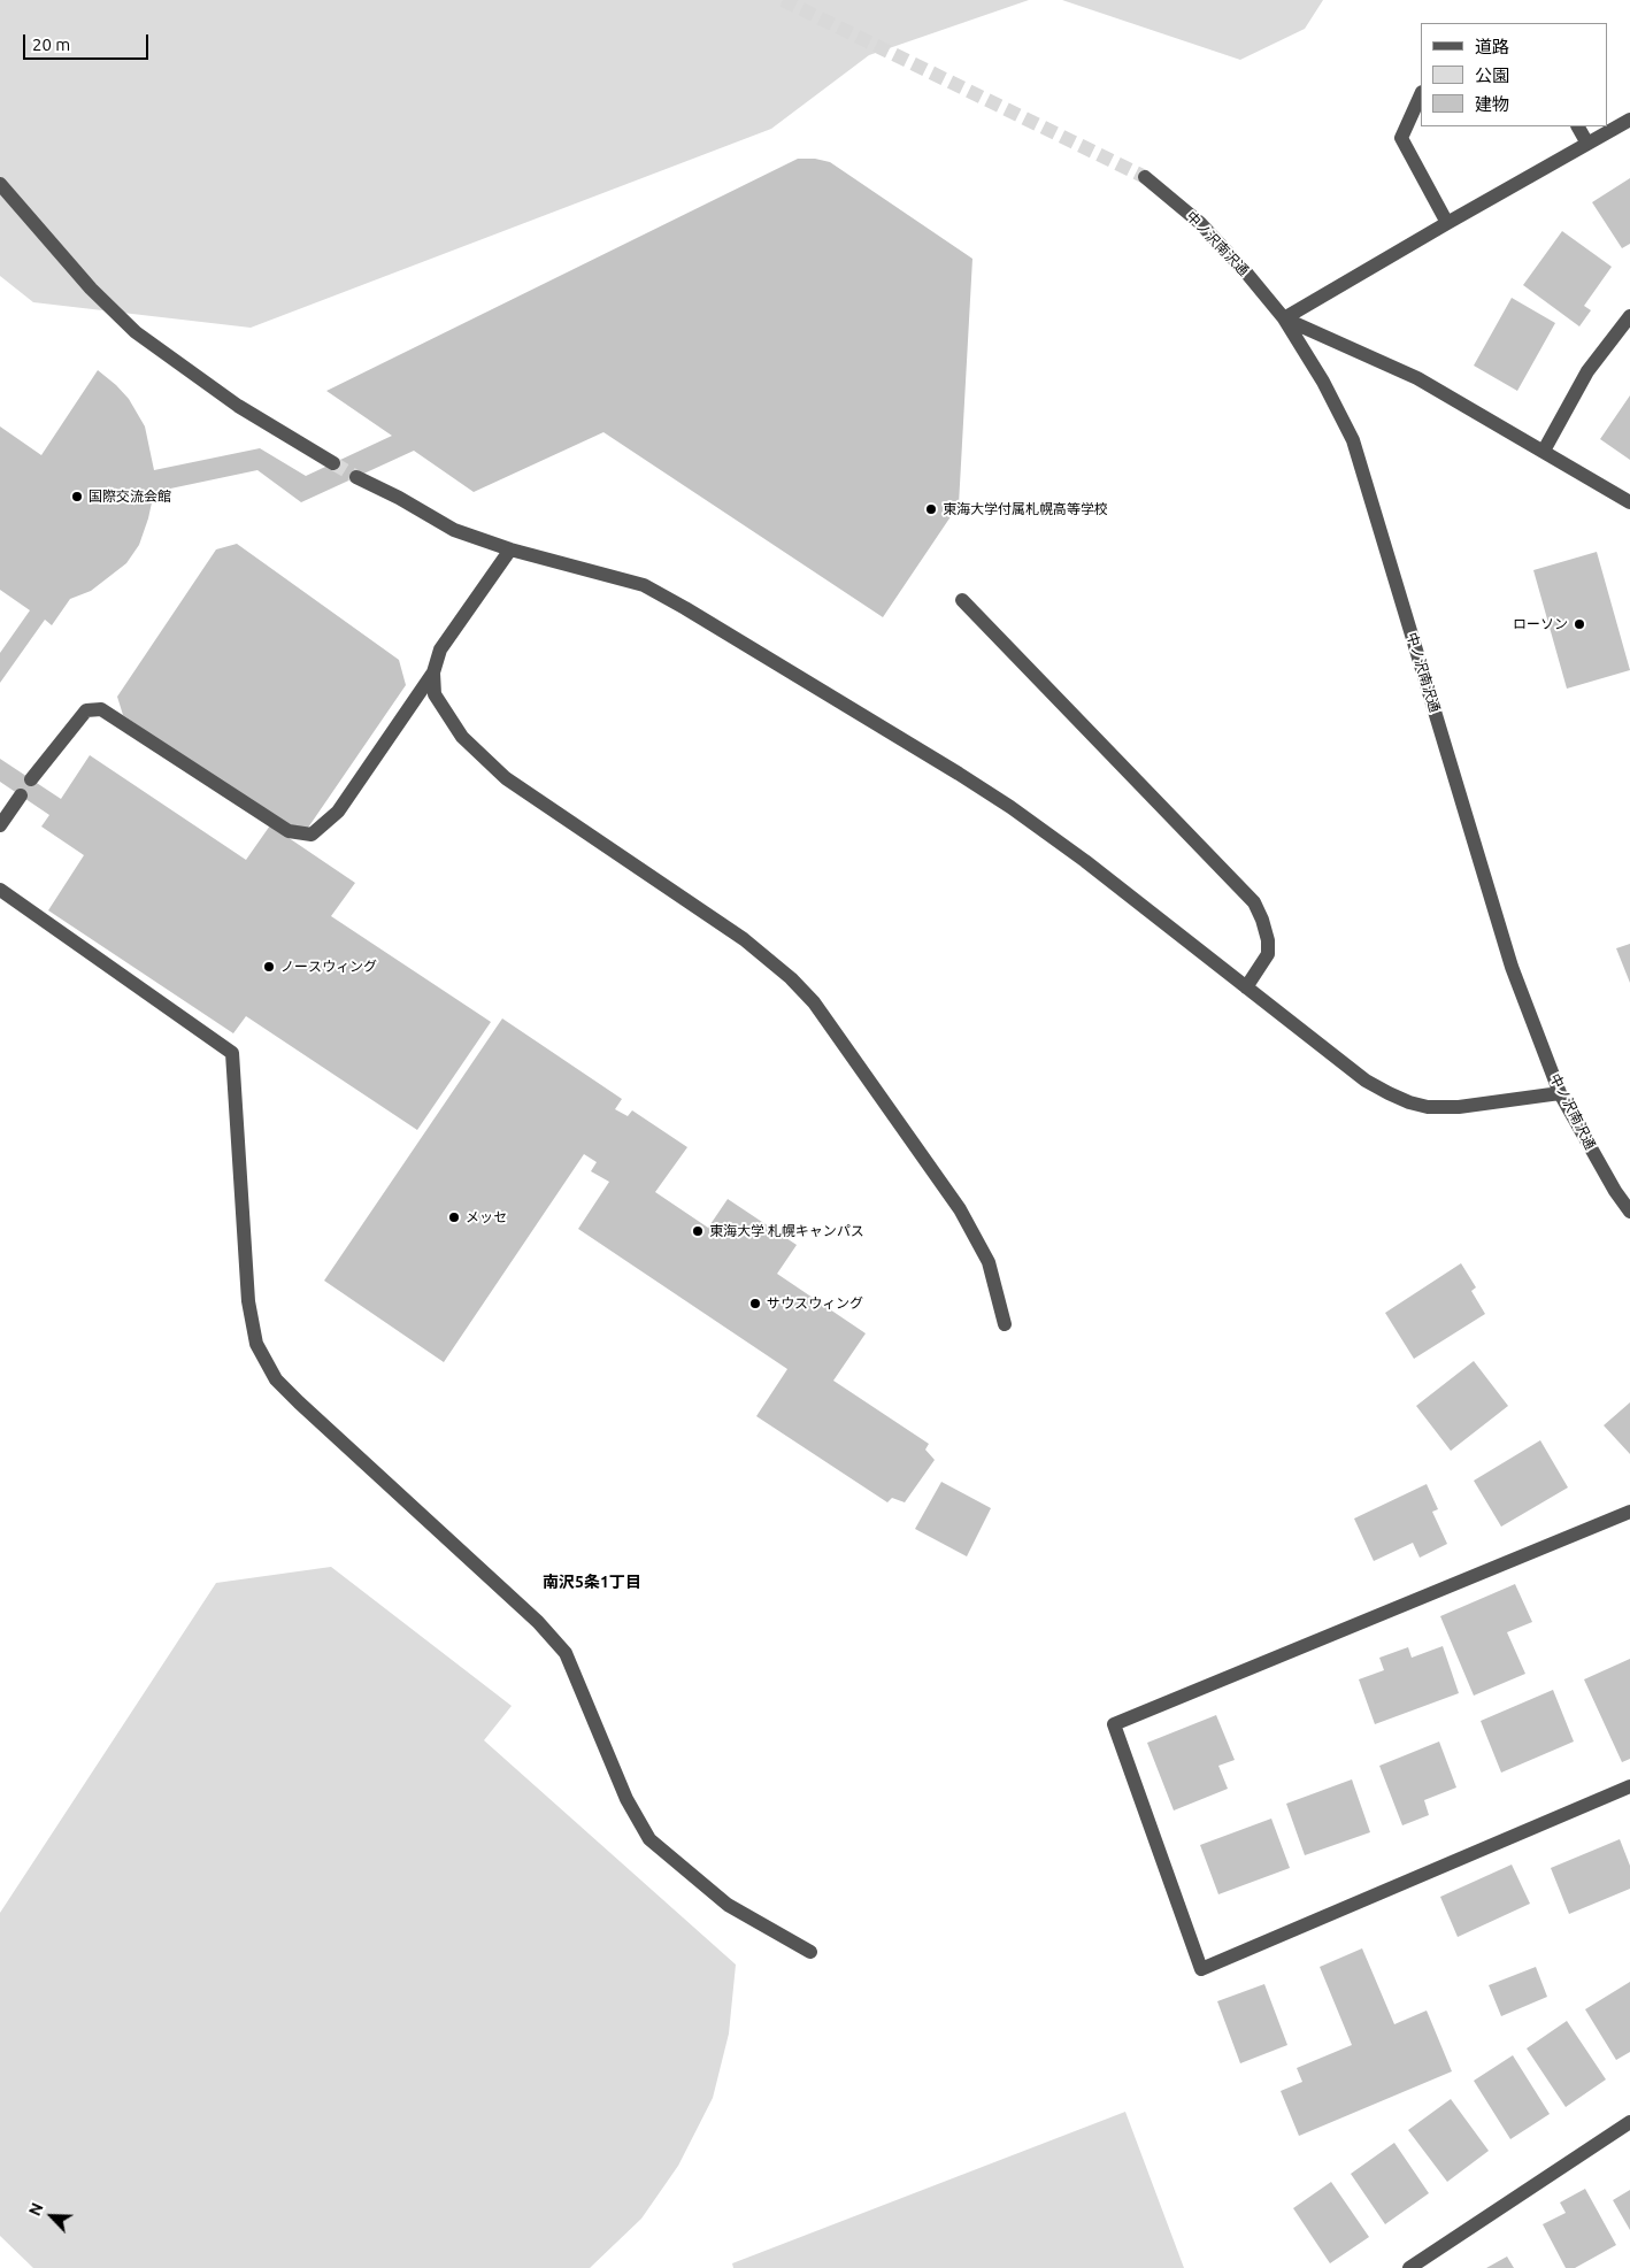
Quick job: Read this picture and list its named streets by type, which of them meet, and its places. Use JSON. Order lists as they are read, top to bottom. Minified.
{"streets":{"street":["中ノ沢南沢通"]},"districts":["南沢5条1丁目"],"places":["国際交流会館","東海大学付属札幌高等学校","ローソン","ノースウィング","メッセ","東海大学 札幌キャンパス","サウスウィング"],"legend":["道路","公園","建物"],"scale_bar":"20 m","north":"top left"}
